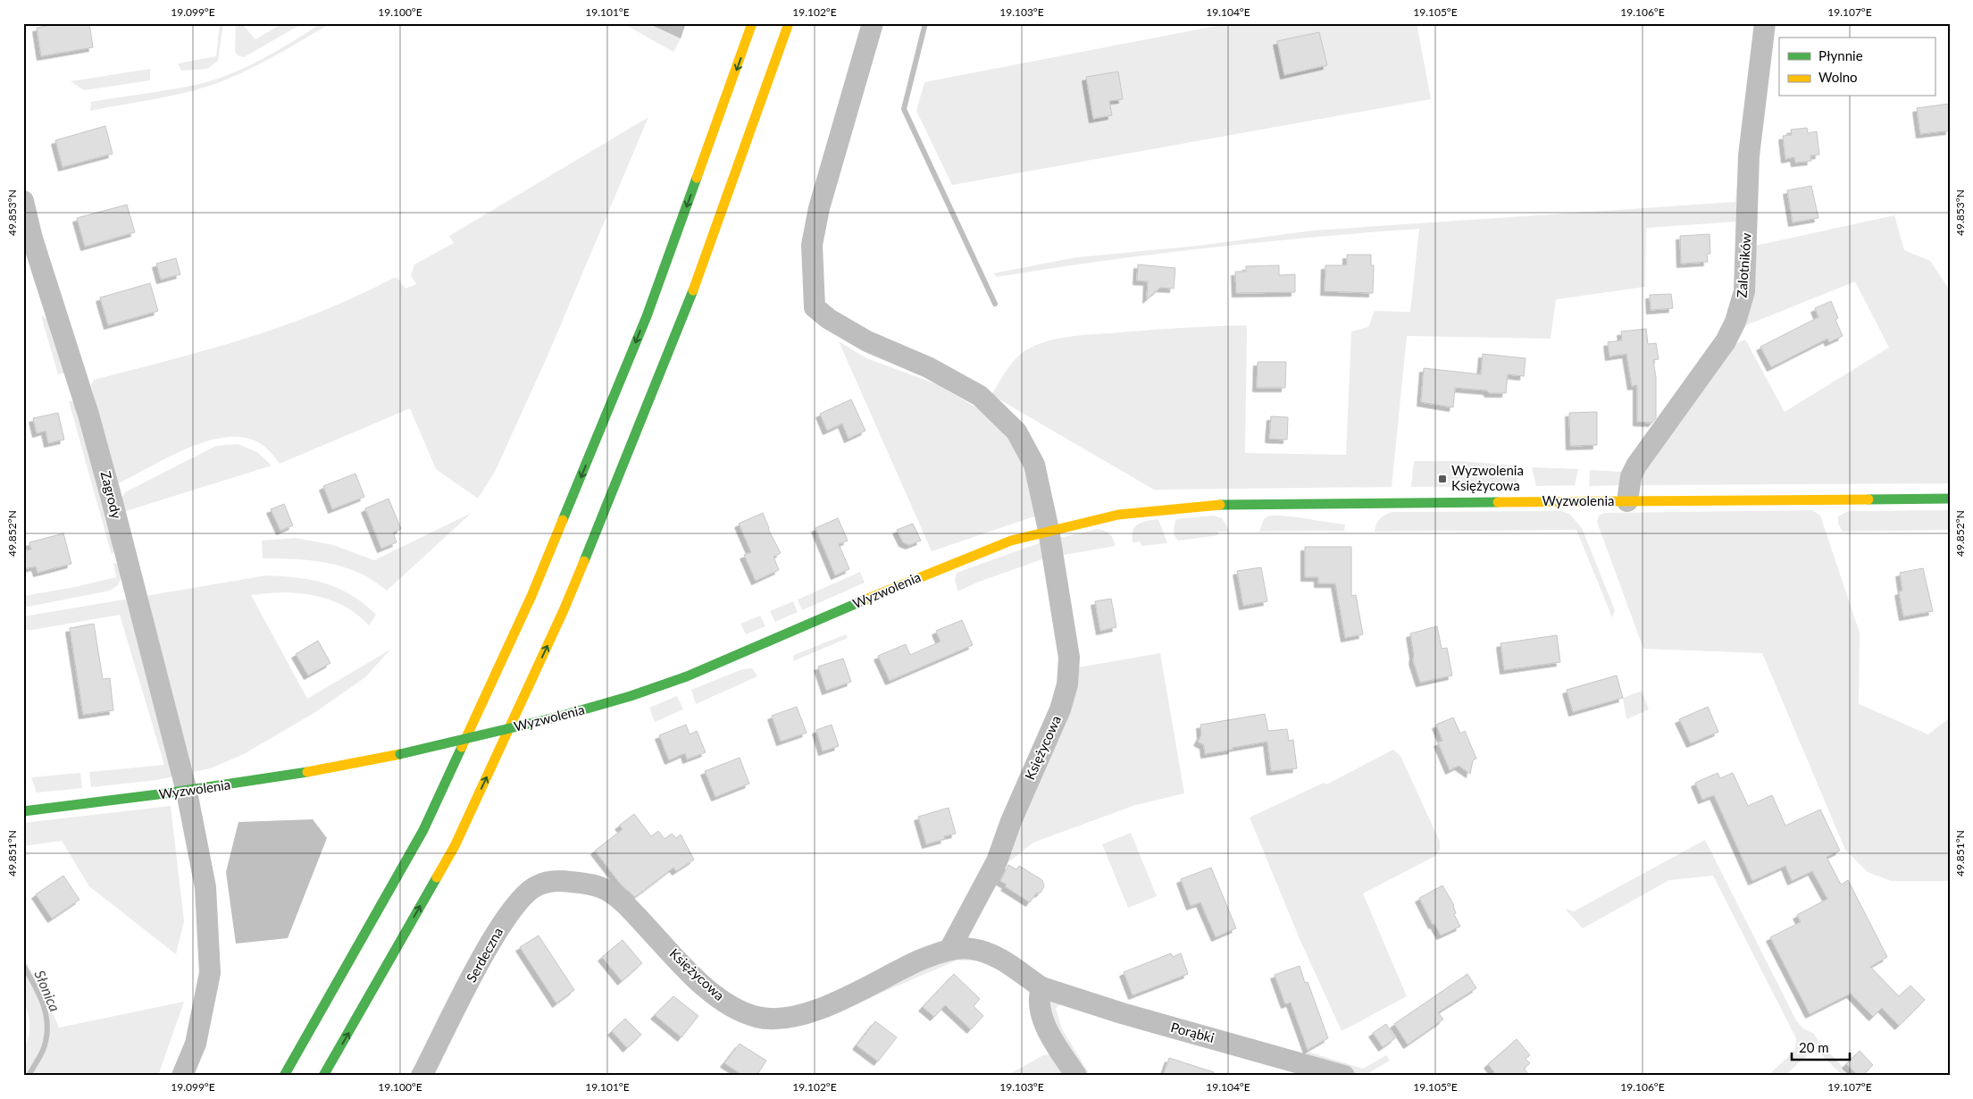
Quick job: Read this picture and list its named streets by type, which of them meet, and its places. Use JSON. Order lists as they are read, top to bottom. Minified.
{"streets":{"main road":["Wyzwolenia"],"street":["Zalotników","Zagrody","Księżycowa","Serdeczna","Porąbki"]},"crossings":[["Zalotników","Wyzwolenia"],["Zagrody","Wyzwolenia"],["Wyzwolenia","Księżycowa"],["Księżycowa","Serdeczna"],["Księżycowa","Porąbki"]],"water":["Słonica"],"places":{"transit":["Wyzwolenia Księżycowa"]},"legend":["Płynnie","Wolno"],"scale_bar":"20 m","coordinates":["19.099°E","19.100°E","19.101°E","19.102°E","19.103°E","19.104°E","19.105°E","19.106°E","19.107°E","49.853°N","49.852°N","49.851°N"]}
